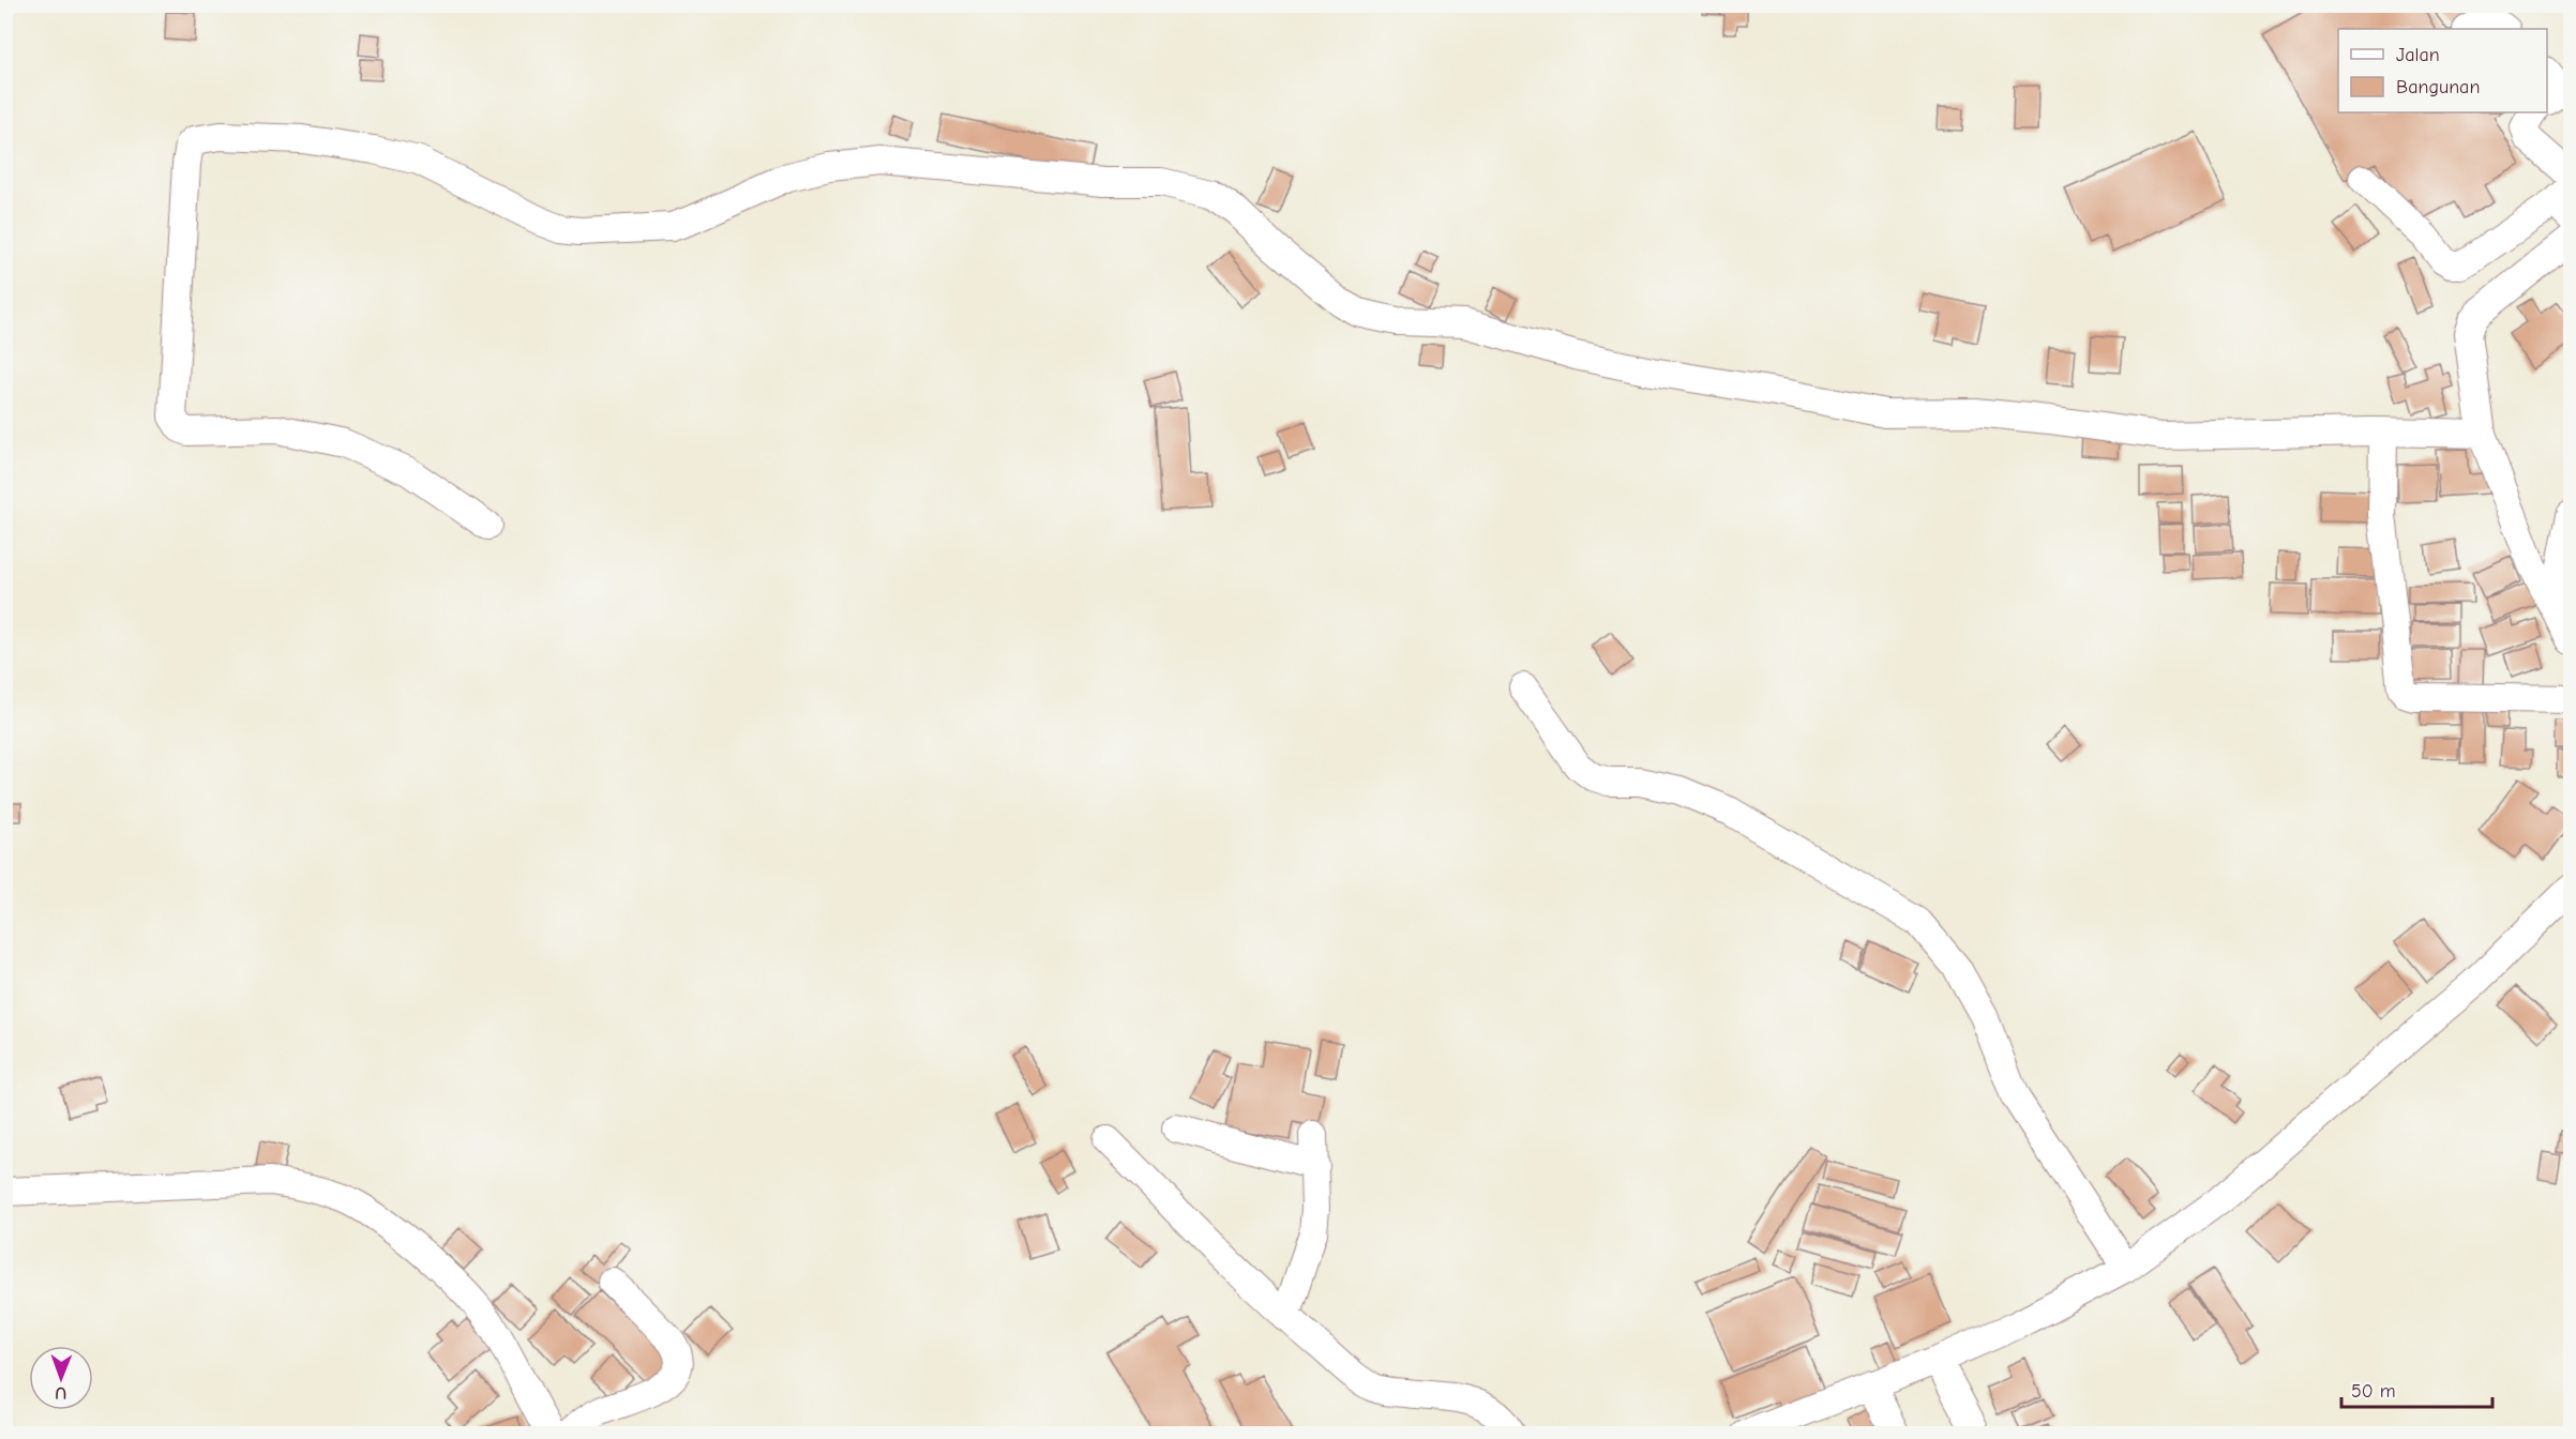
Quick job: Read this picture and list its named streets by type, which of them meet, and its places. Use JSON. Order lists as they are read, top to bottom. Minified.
{"legend":["Jalan","Bangunan"],"scale_bar":"50 m","north":"bottom"}
